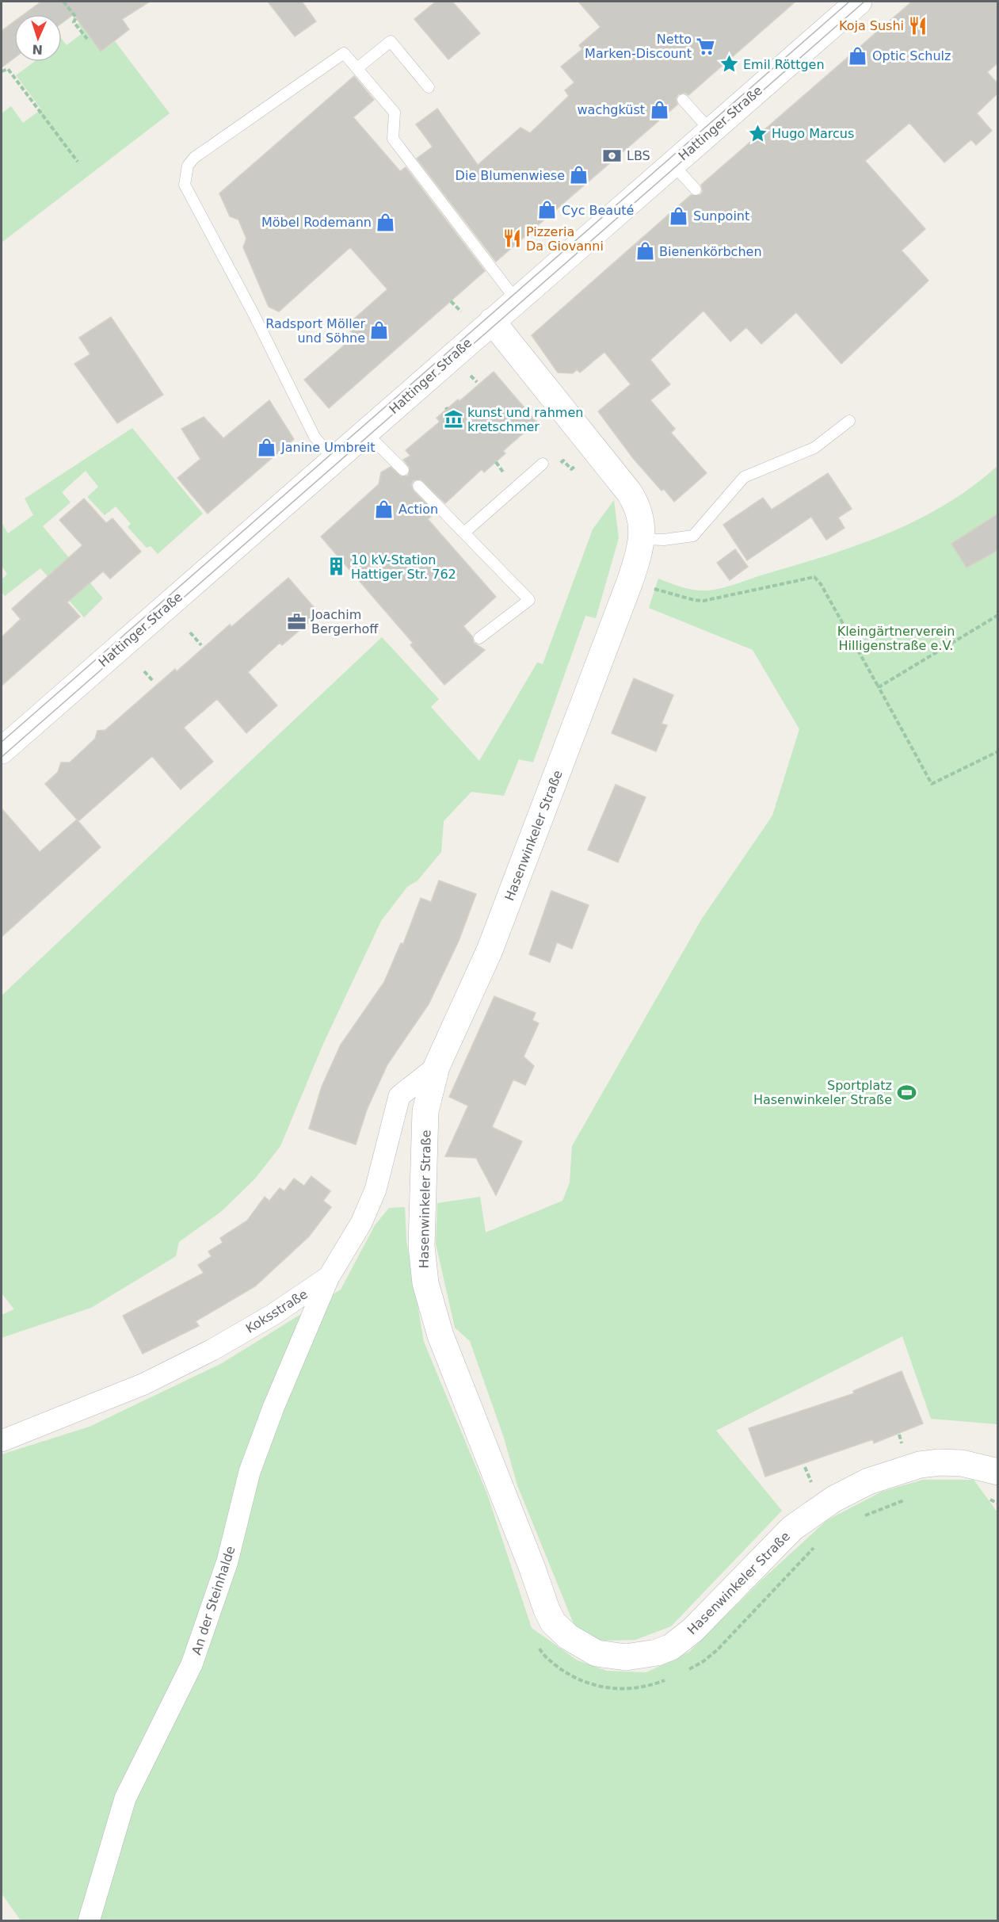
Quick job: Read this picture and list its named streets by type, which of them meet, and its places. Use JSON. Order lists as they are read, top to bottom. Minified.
{"streets":{"street":["Hattinger Straße","Hasenwinkeler Straße","Koksstraße","An der Steinhalde"]},"crossings":[["Hattinger Straße","Hasenwinkeler Straße"],["Hasenwinkeler Straße","Koksstraße"],["Koksstraße","An der Steinhalde"]],"parks":["Kleingärtnerverein Hilligenstraße e.V."],"places":{"restaurant":["Koja Sushi","Pizzeria Da Giovanni"],"supermarket":["Netto Marken-Discount"],"shop":["Optic Schulz","wachgküst","Die Blumenwiese","Cyc Beauté","Sunpoint","Möbel Rodemann","Bienenkörbchen","Radsport Möller und Söhne","Janine Umbreit","Action"],"place":["Emil Röttgen","Hugo Marcus"],"bank":["LBS"],"museum":["kunst und rahmen kretschmer"],"building":["10 kV-Station Hattiger Str. 762"],"office":["Joachim Bergerhoff"],"sports":["Sportplatz Hasenwinkeler Straße"]},"north":"bottom"}
